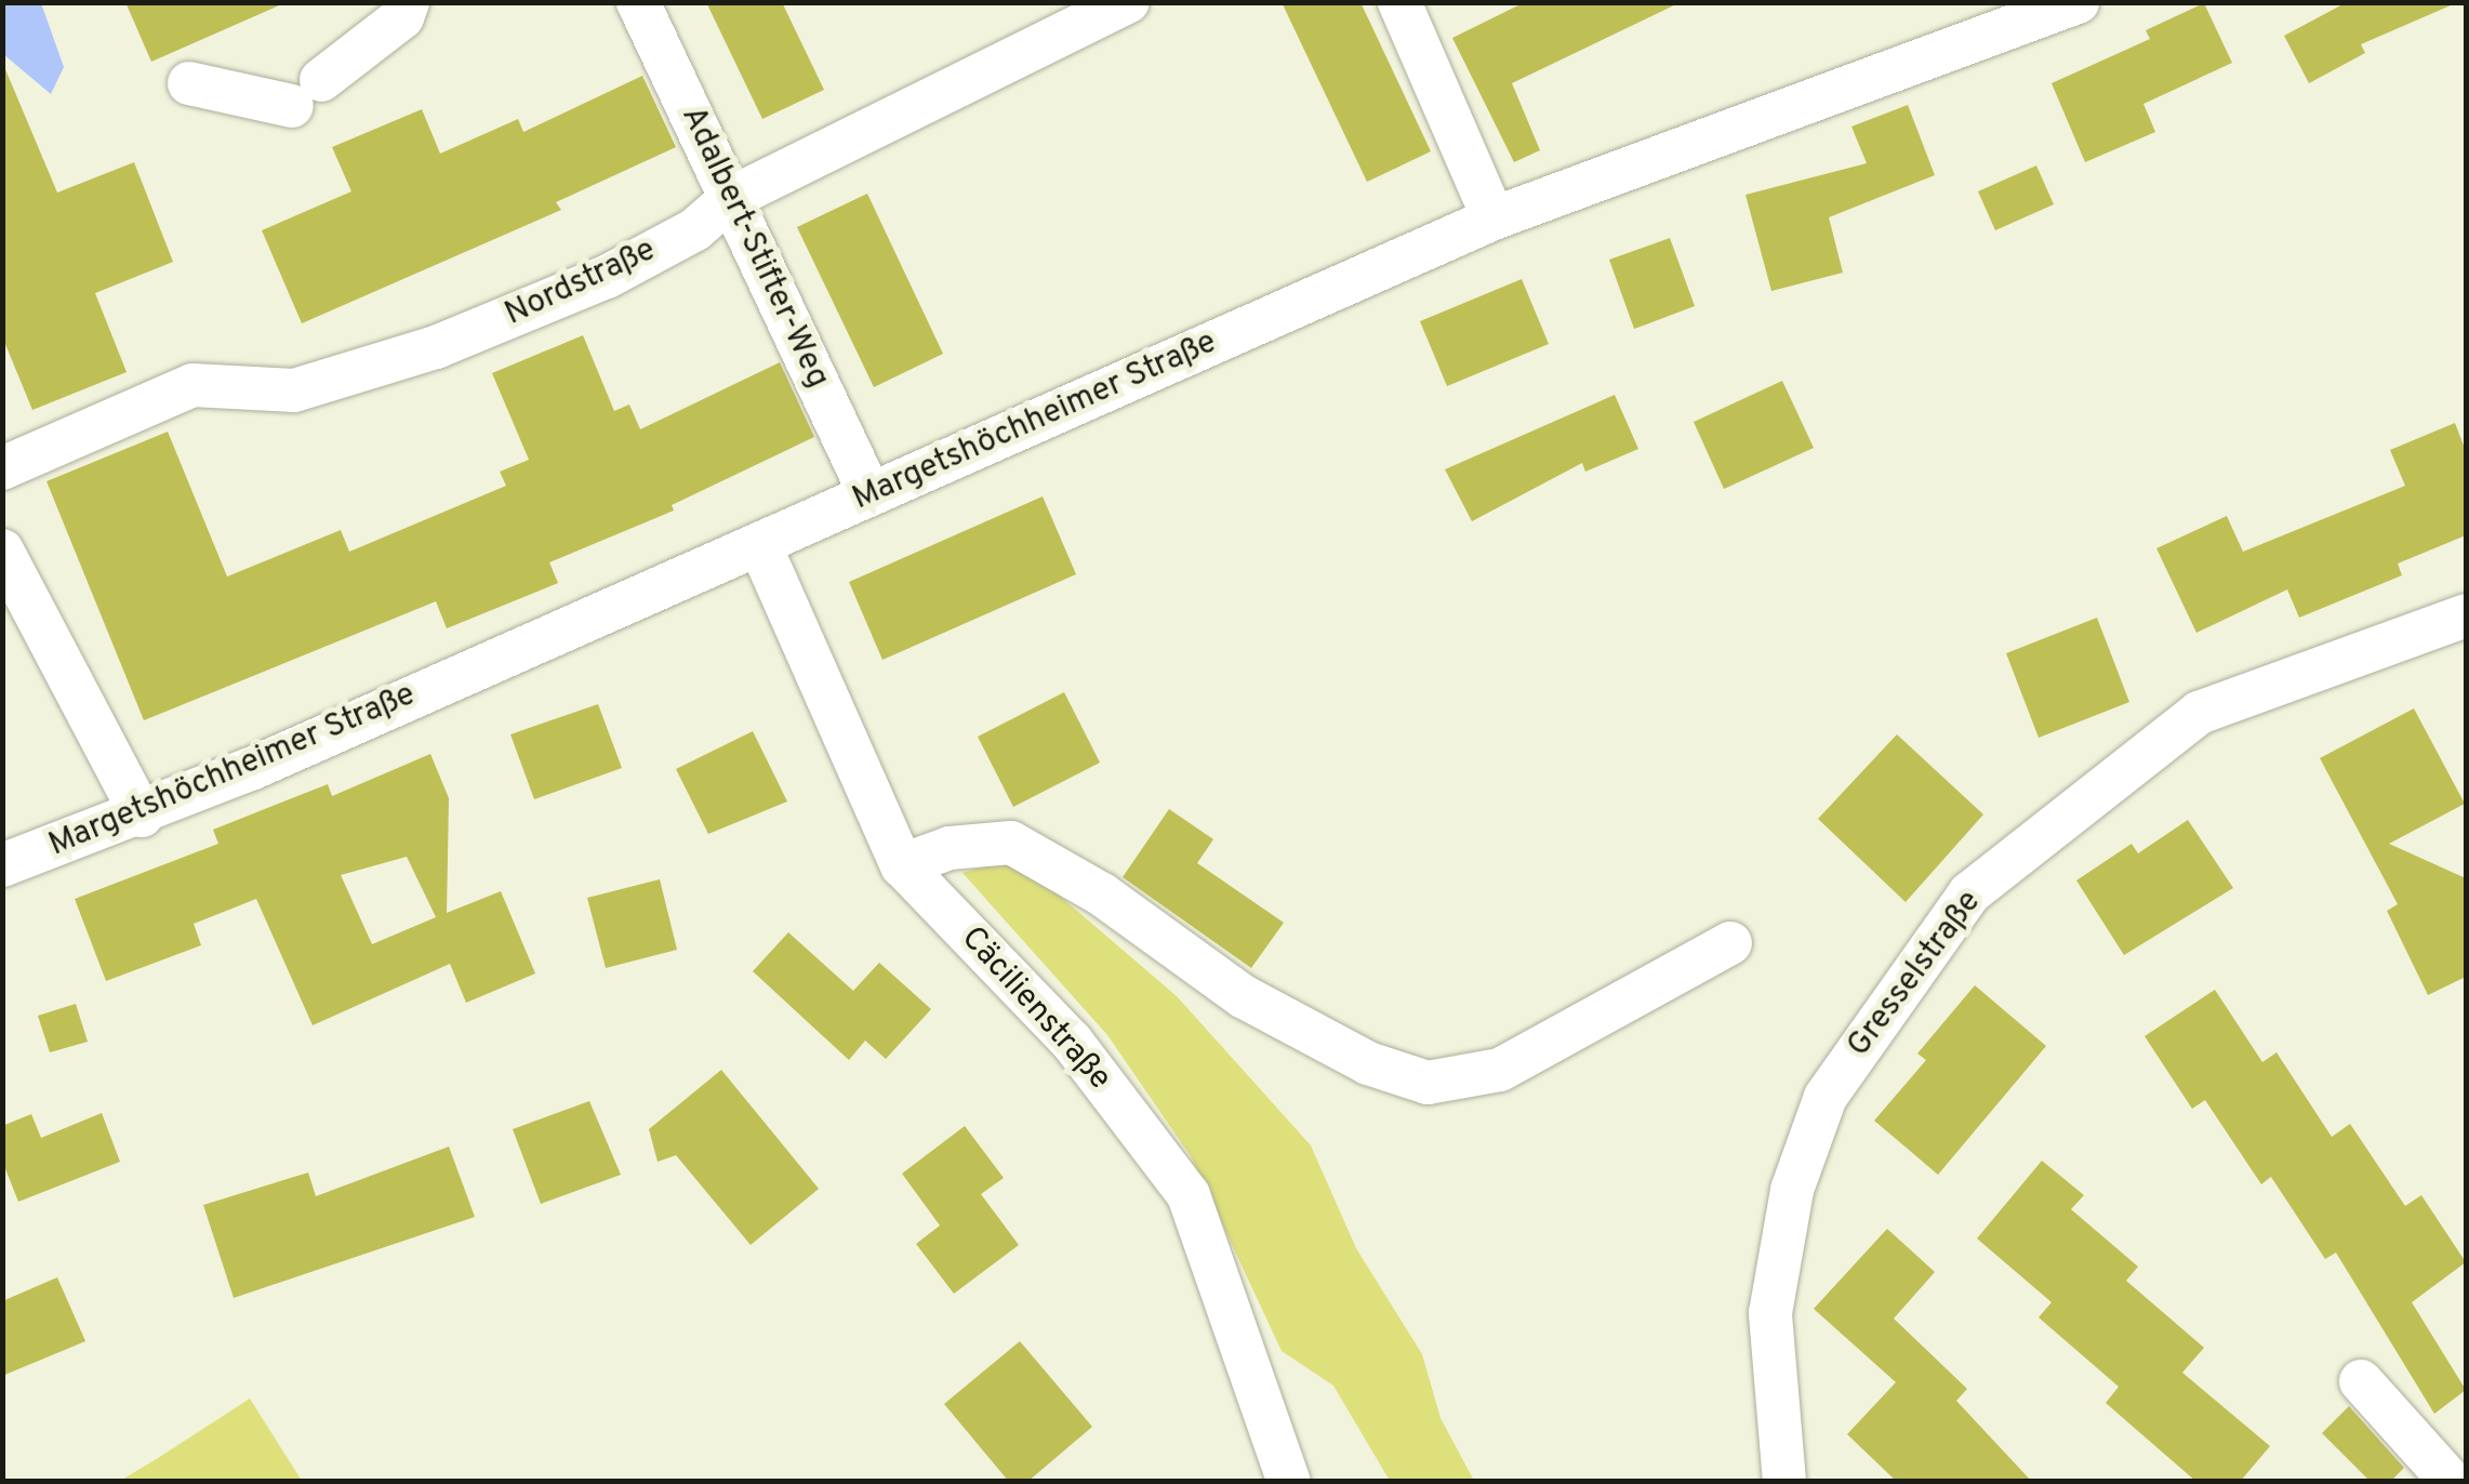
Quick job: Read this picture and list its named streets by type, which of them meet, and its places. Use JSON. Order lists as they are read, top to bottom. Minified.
{"streets":{"street":["Adalbert-Stifter-Weg","Nordstraße","Margetshöchheimer Straße","Gresselstraße","Cäcilienstraße"]},"crossings":[["Adalbert-Stifter-Weg","Nordstraße"],["Adalbert-Stifter-Weg","Margetshöchheimer Straße"],["Margetshöchheimer Straße","Cäcilienstraße"]]}
